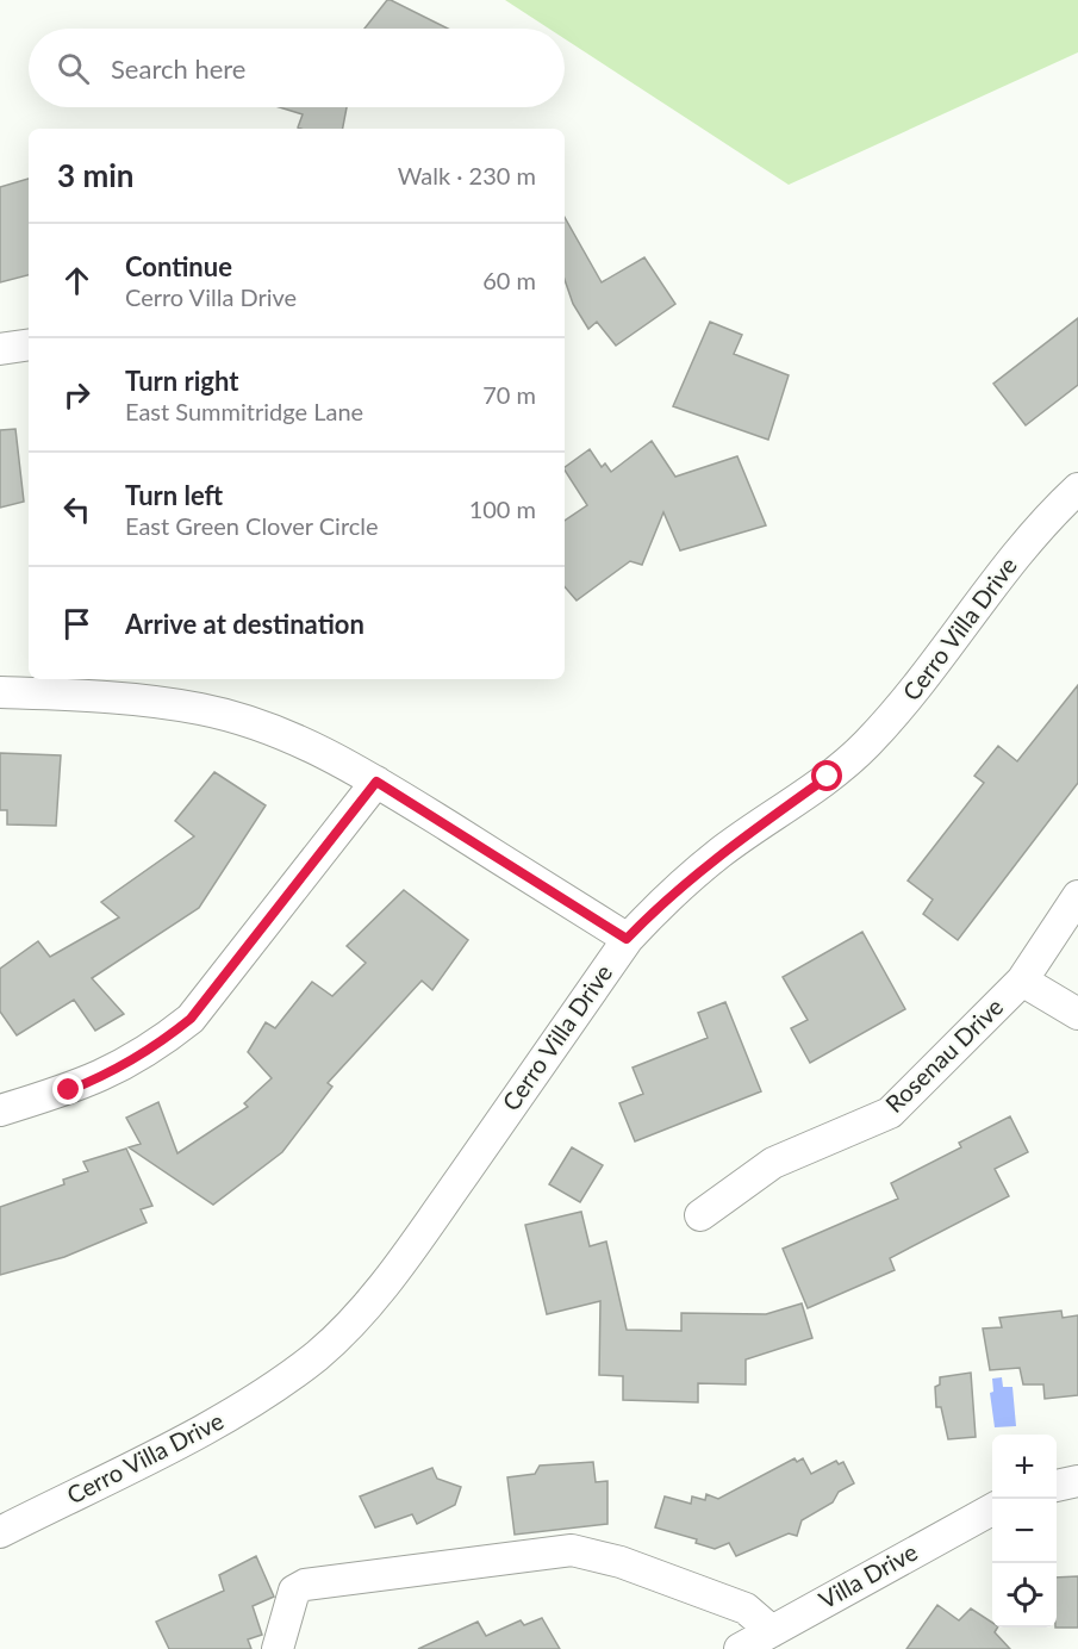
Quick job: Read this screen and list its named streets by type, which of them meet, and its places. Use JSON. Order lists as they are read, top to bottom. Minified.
{"streets":{"street":["Cerro Villa Drive","Rosenau Drive","Villa Drive"]},"page":{"search":"Search here","heading":["3 min","Walk · 230 m"],"list":[["Continue","Cerro Villa Drive","60 m"],["Turn right","East Summitridge Lane","70 m"],["Turn left","East Green Clover Circle","100 m"],"Arrive at destination"],"map_buttons":["+","−"]}}
